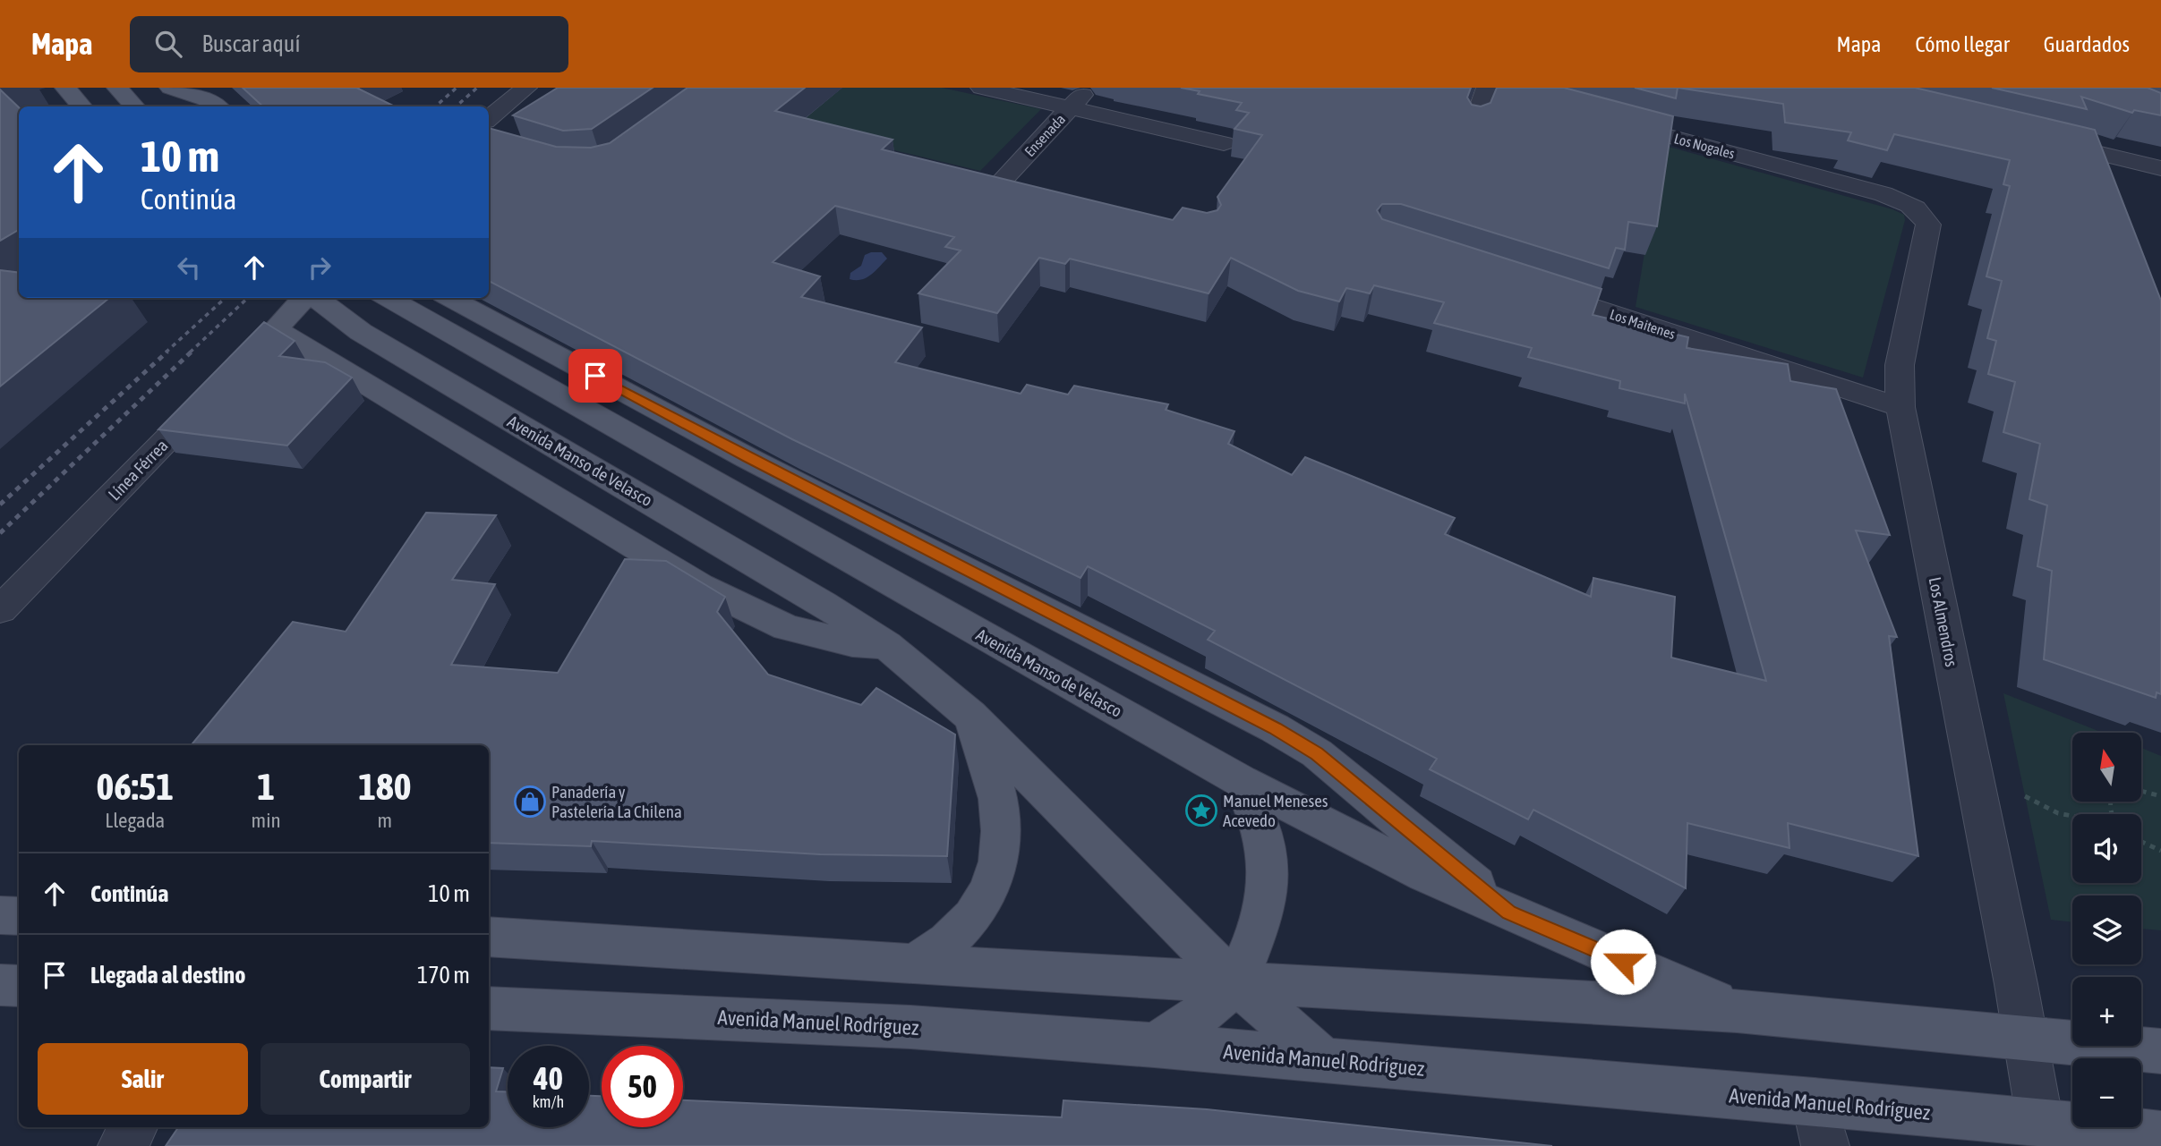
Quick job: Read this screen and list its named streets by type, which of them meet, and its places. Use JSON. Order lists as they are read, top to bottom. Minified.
{"streets":{"main road":["Avenida Manso de Velasco","Avenida Manuel Rodríguez"],"street":["Ensenada","Los Nogales","Los Maitenes","Línea Férrea","Los Almendros"]},"crossings":[["Los Nogales","Los Almendros"],["Los Maitenes","Los Almendros"],["Avenida Manso de Velasco","Avenida Manuel Rodríguez"],["Los Almendros","Avenida Manuel Rodríguez"]],"places":{"shop":["Panadería y Pastelería La Chilena"],"place":["Manuel Meneses Acevedo"]},"north":"top","page":{"header":"Mapa","search":"Buscar aquí","nav":["Mapa","Cómo llegar","Guardados"],"turn":["10 m","Continúa"],"map_buttons":["+","−"],"eta":["06:51","Llegada","1","min","180","m"],"list":[{"name":"Continúa","value":"10 m"},{"name":"Llegada al destino","value":"170 m"}],"buttons":["Salir","Compartir"],"speed":"40 km/h","limit":"50"}}
